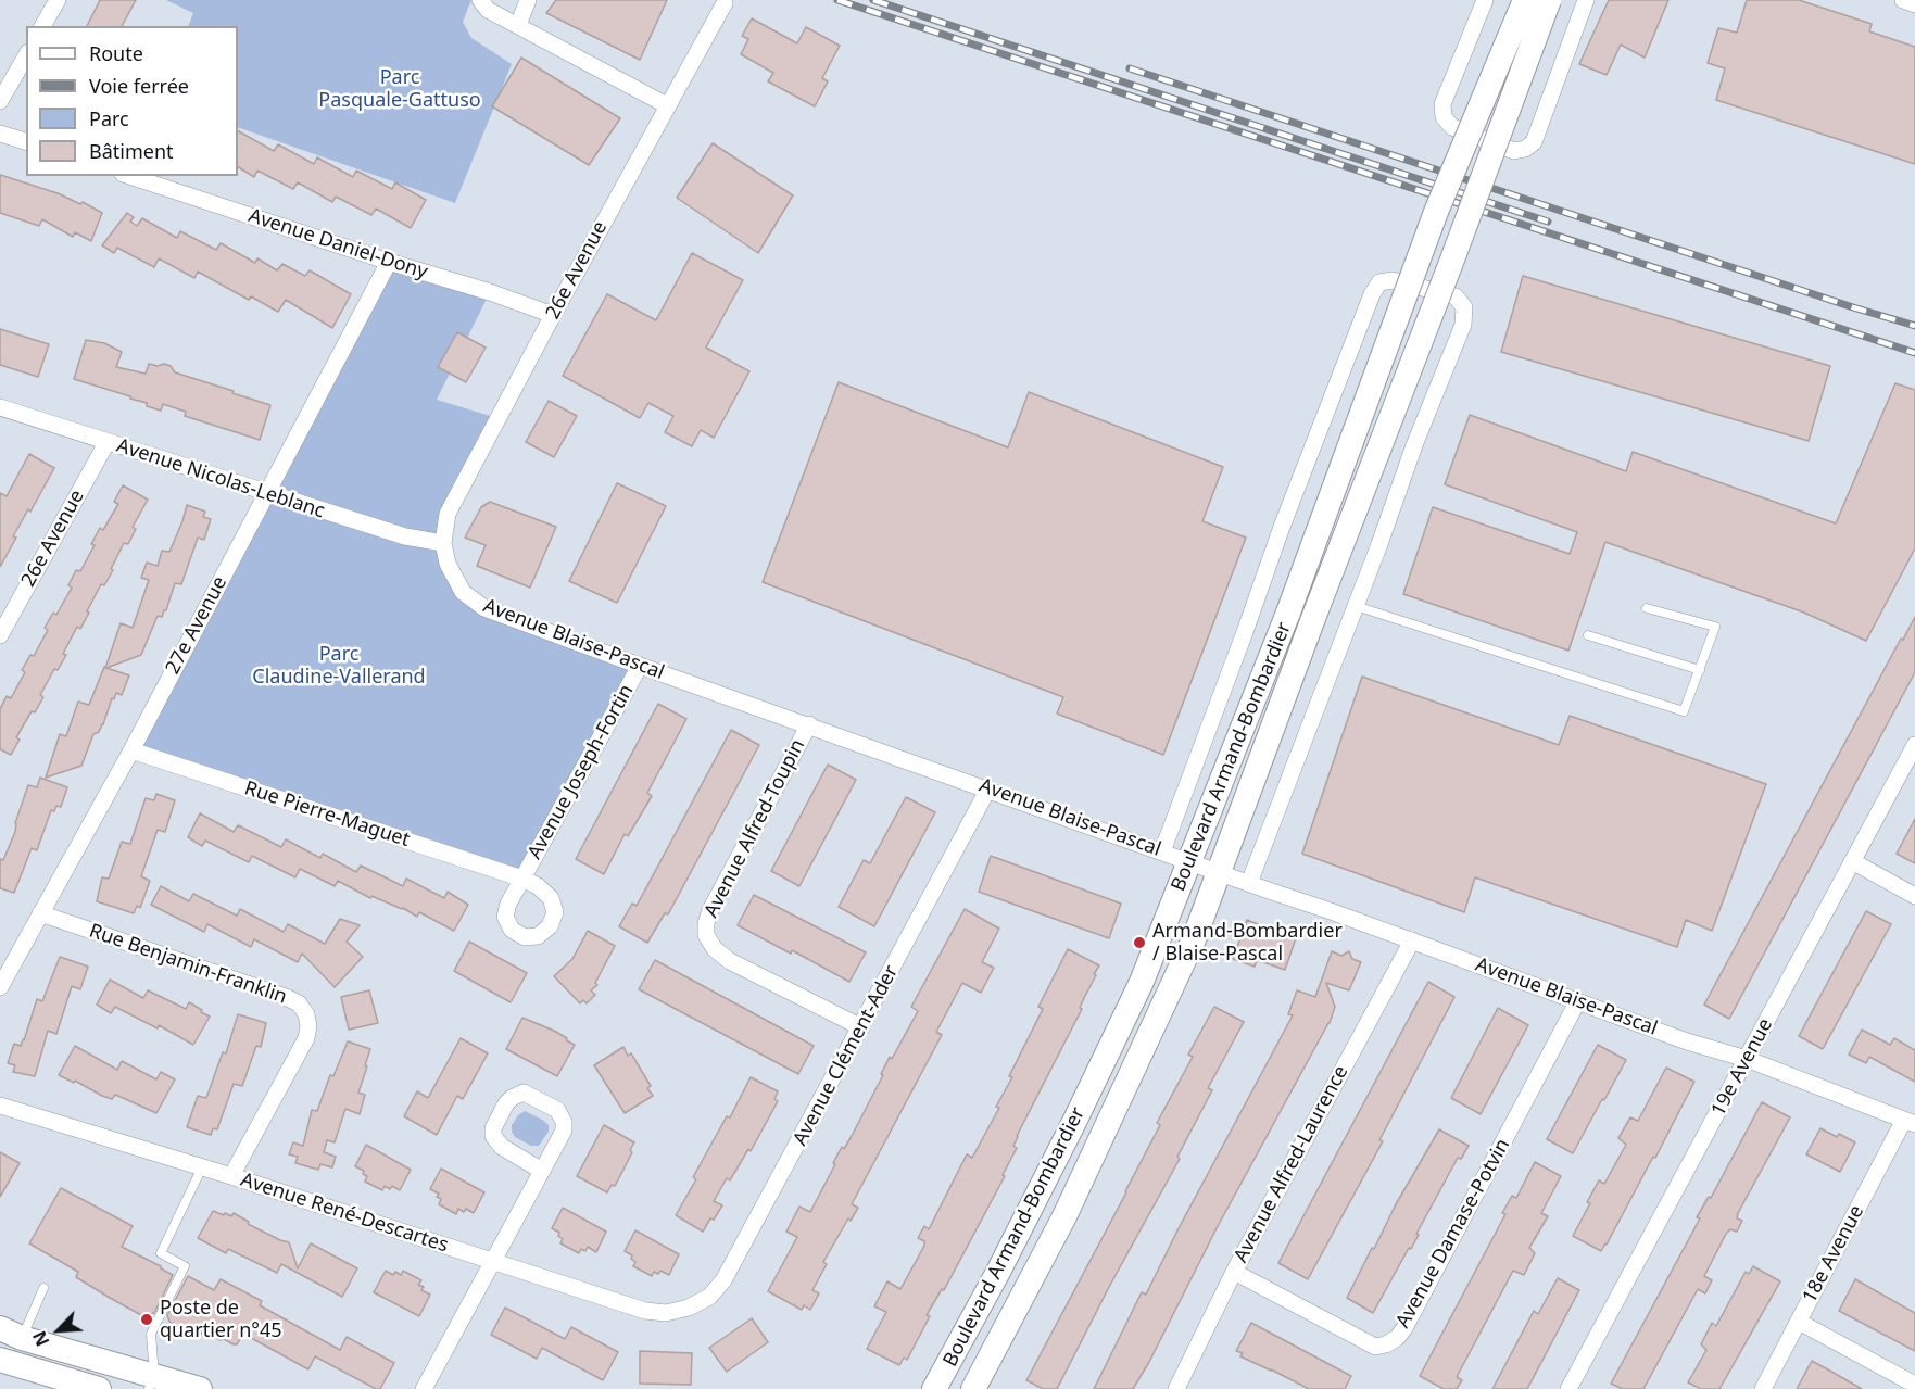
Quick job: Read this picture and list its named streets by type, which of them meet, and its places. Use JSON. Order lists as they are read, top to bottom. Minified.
{"streets":{"street":["Avenue Daniel-Dony","26e Avenue","Avenue Nicolas-Leblanc","27e Avenue","Avenue Blaise-Pascal","Boulevard Armand-Bombardier","Avenue Joseph-Fortin","Rue Pierre-Maguet","Avenue Alfred-Toupin","Rue Benjamin-Franklin","Avenue Clément-Ader","19e Avenue","Avenue Alfred-Laurence","Avenue René-Descartes","Avenue Damase-Potvin","18e Avenue"]},"crossings":[["Avenue Daniel-Dony","26e Avenue"],["Avenue Daniel-Dony","27e Avenue"],["26e Avenue","Avenue Nicolas-Leblanc"],["26e Avenue","Avenue Blaise-Pascal"],["Avenue Nicolas-Leblanc","27e Avenue"],["Avenue Nicolas-Leblanc","Avenue Blaise-Pascal"],["27e Avenue","Rue Pierre-Maguet"],["27e Avenue","Rue Benjamin-Franklin"],["Avenue Blaise-Pascal","Boulevard Armand-Bombardier"],["Avenue Blaise-Pascal","Avenue Joseph-Fortin"],["Avenue Blaise-Pascal","Avenue Alfred-Toupin"],["Avenue Blaise-Pascal","Avenue Clément-Ader"],["Avenue Blaise-Pascal","19e Avenue"],["Avenue Blaise-Pascal","Avenue Alfred-Laurence"],["Avenue Blaise-Pascal","Avenue Damase-Potvin"],["Avenue Blaise-Pascal","18e Avenue"],["Avenue Joseph-Fortin","Rue Pierre-Maguet"],["Avenue Alfred-Toupin","Avenue Clément-Ader"],["Rue Benjamin-Franklin","Avenue René-Descartes"],["Avenue Clément-Ader","Avenue René-Descartes"],["Avenue Alfred-Laurence","Avenue Damase-Potvin"]],"parks":["Parc Pasquale-Gattuso","Parc Claudine-Vallerand"],"places":["Armand-Bombardier / Blaise-Pascal","Poste de quartier n°45"],"legend":["Route","Voie ferrée","Parc","Bâtiment"],"north":"bottom left"}
